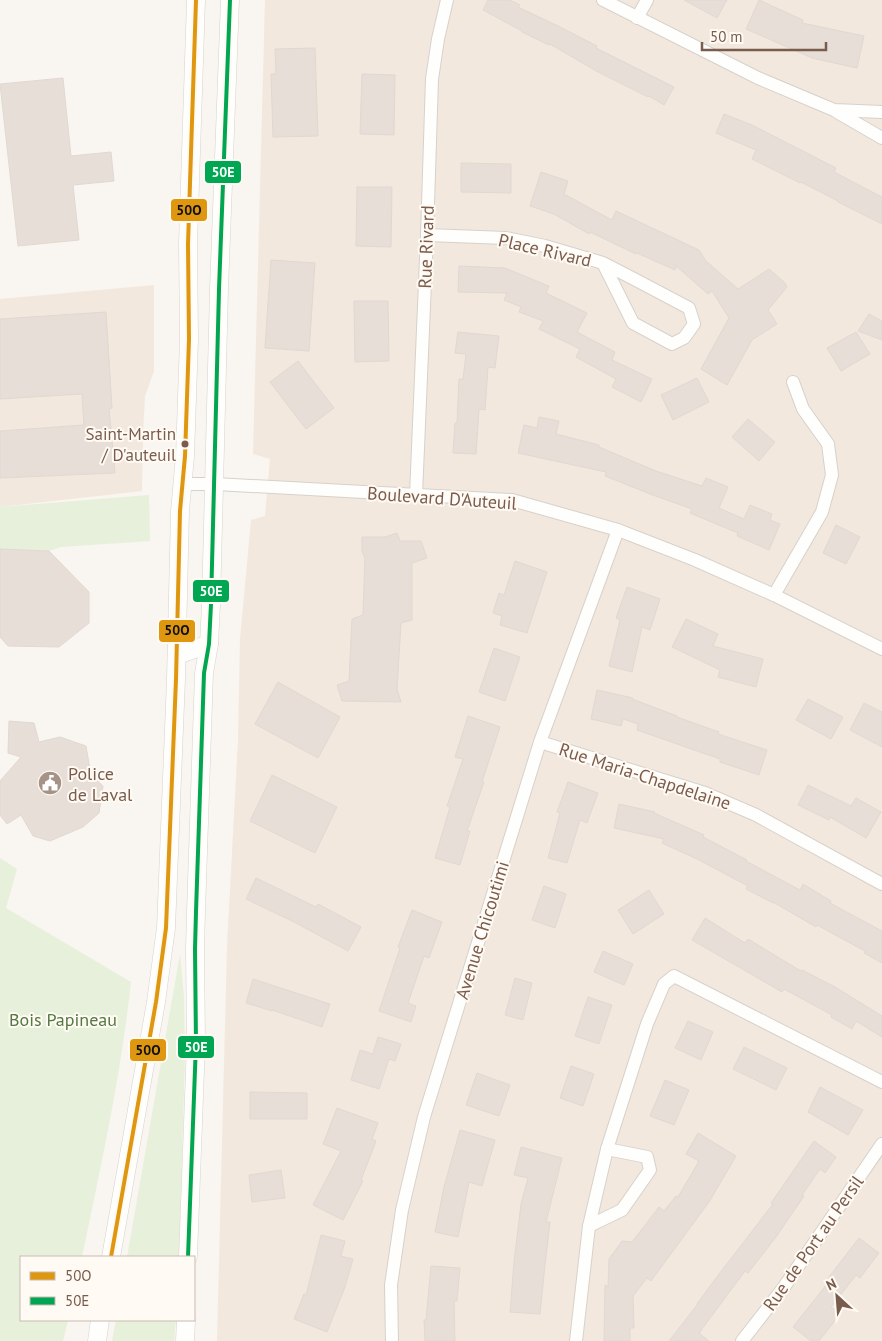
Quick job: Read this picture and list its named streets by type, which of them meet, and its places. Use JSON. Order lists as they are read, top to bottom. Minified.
{"streets":{"street":["Rue Rivard","Place Rivard","Boulevard D'Auteuil","Rue Maria-Chapdelaine","Avenue Chicoutimi","Rue de Port au Persil"]},"crossings":[["Rue Rivard","Place Rivard"],["Rue Rivard","Boulevard D'Auteuil"],["Boulevard D'Auteuil","Avenue Chicoutimi"],["Rue Maria-Chapdelaine","Avenue Chicoutimi"]],"parks":["Bois Papineau"],"places":{"other":["Saint-Martin / D'auteuil"],"public building":["Police de Laval"]},"lines":["transit line 50O","transit line 50E"],"legend":["50O","50E"],"scale_bar":"50 m","north":"top left"}
